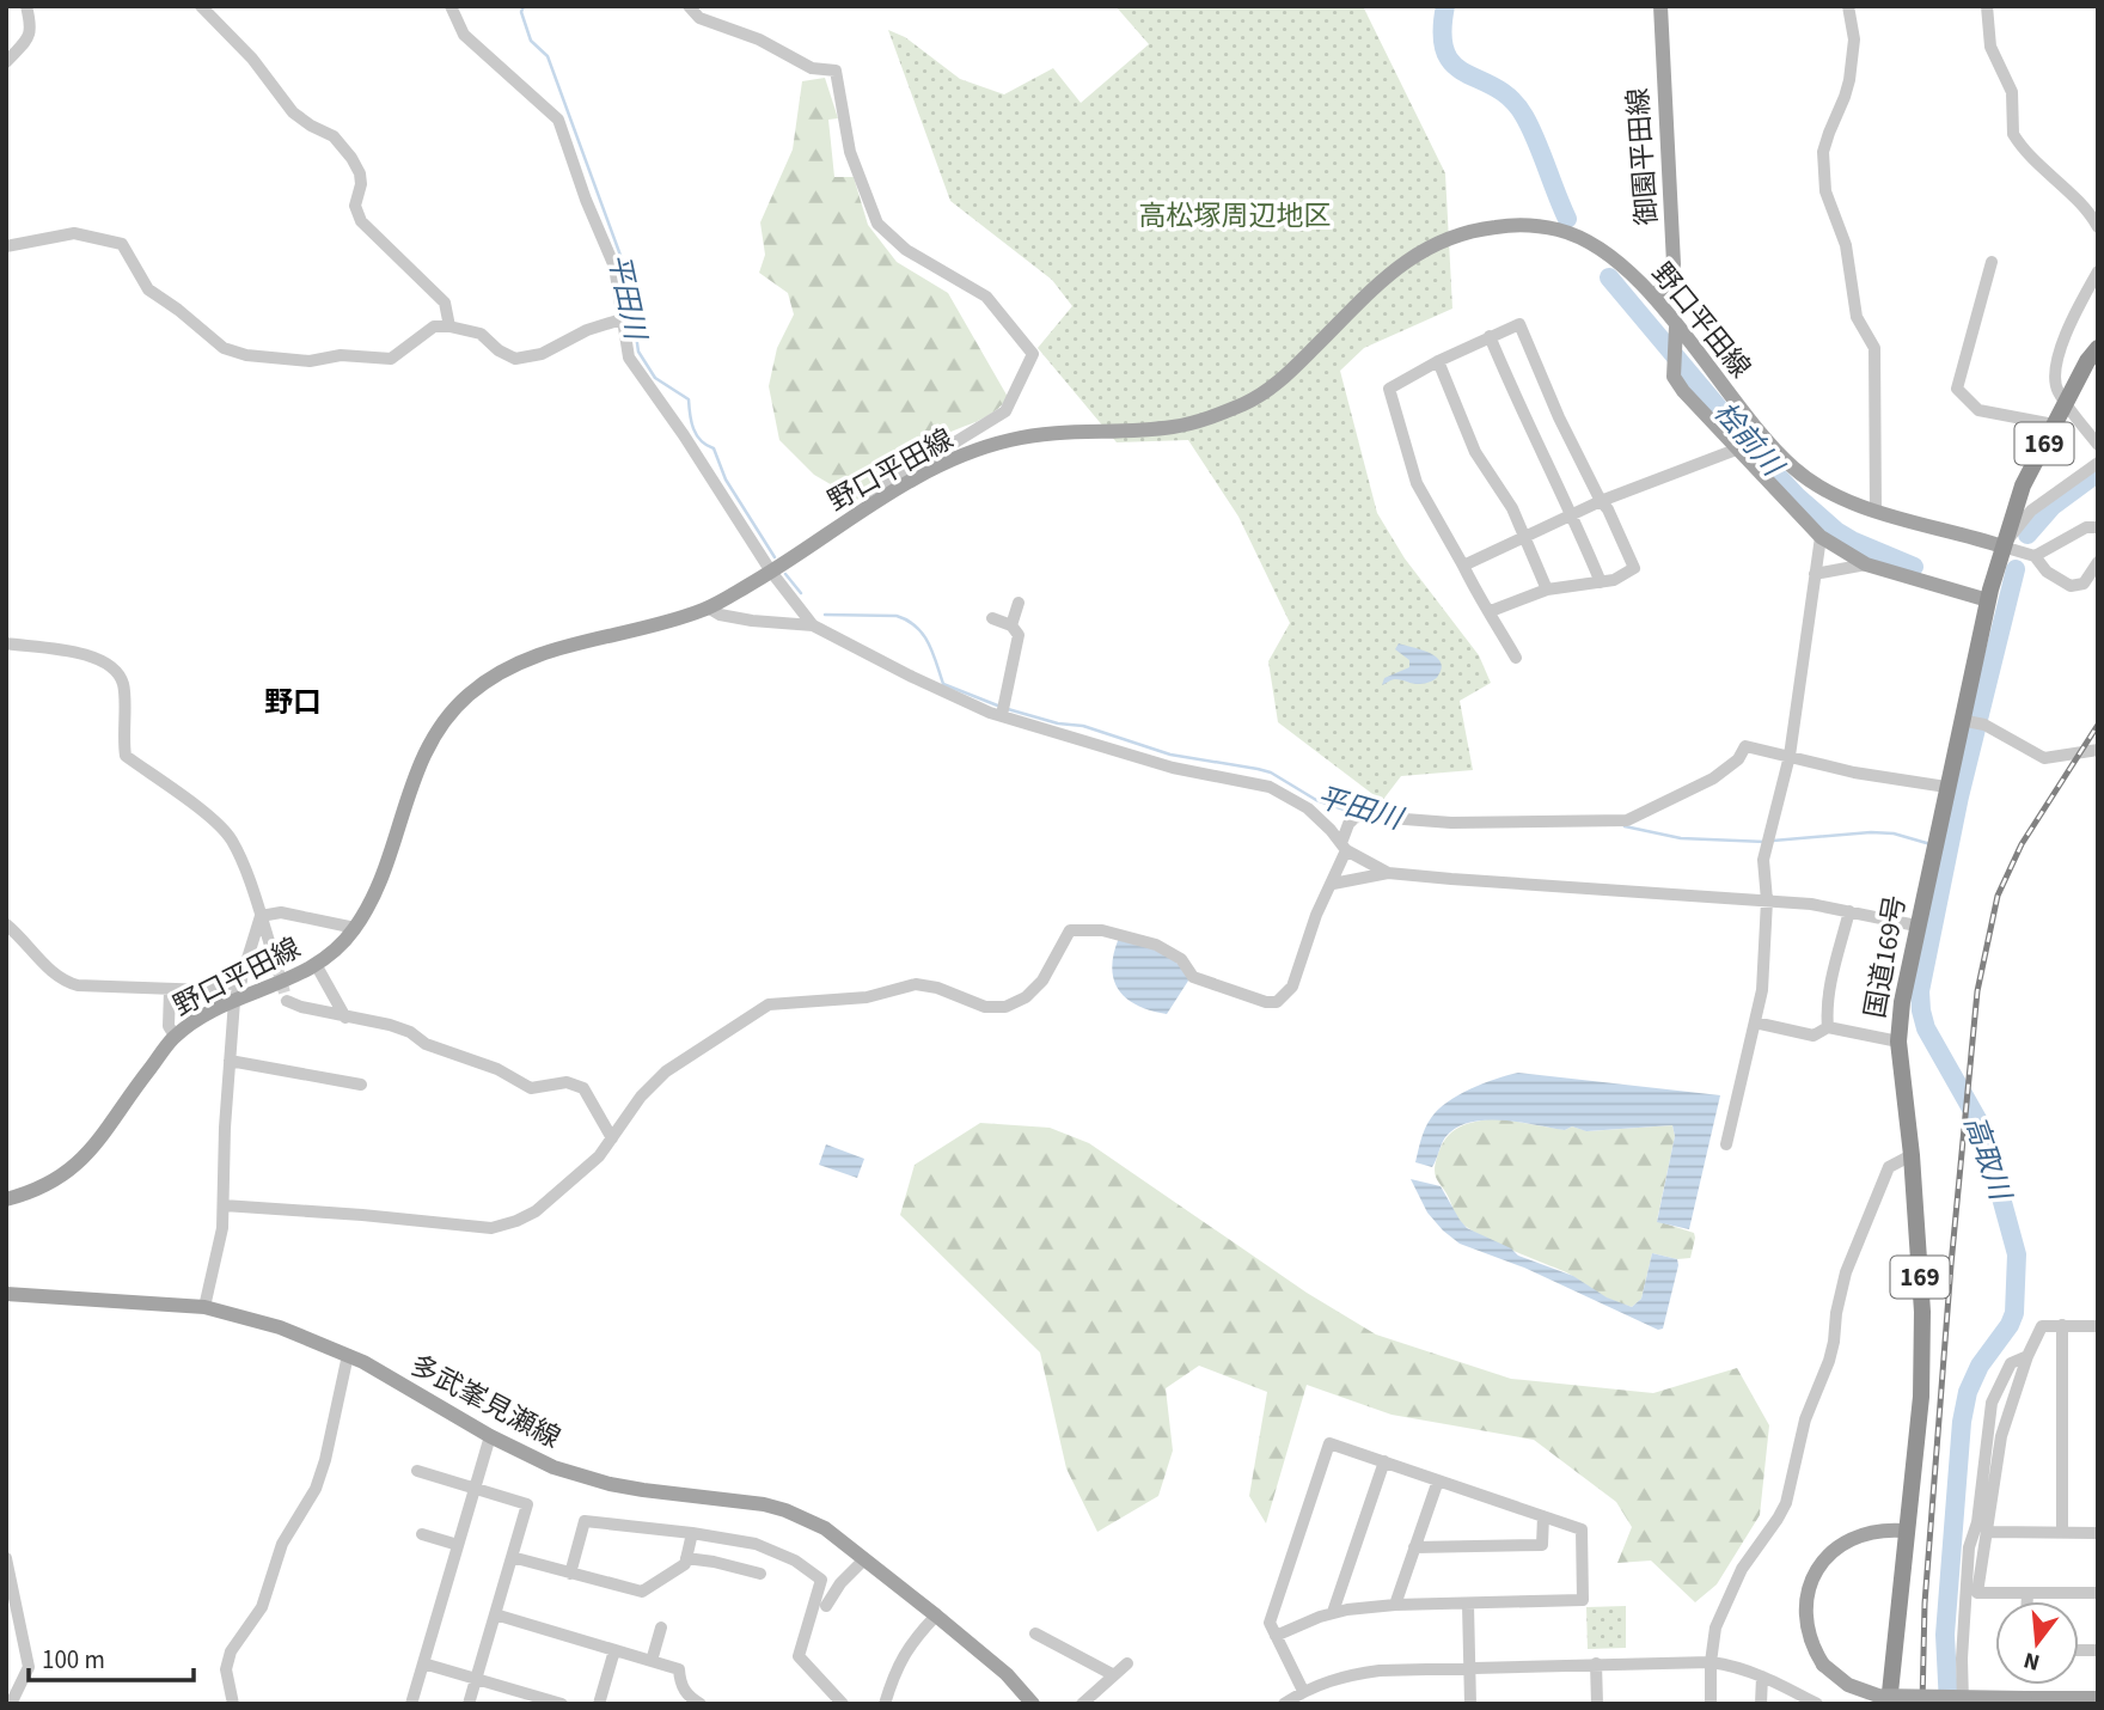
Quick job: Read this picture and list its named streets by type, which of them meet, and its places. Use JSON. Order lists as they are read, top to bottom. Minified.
{"streets":{"highway":["169","国道169号"],"main road":["御園平田線","野口平田線","多武峯見瀬線"]},"crossings":[["御園平田線","野口平田線"],["野口平田線","国道169号"]],"districts":["野口"],"water":["平田川","桧前川","高取川"],"parks":["高松塚周辺地区"],"scale_bar":"100 m","north":"bottom"}
